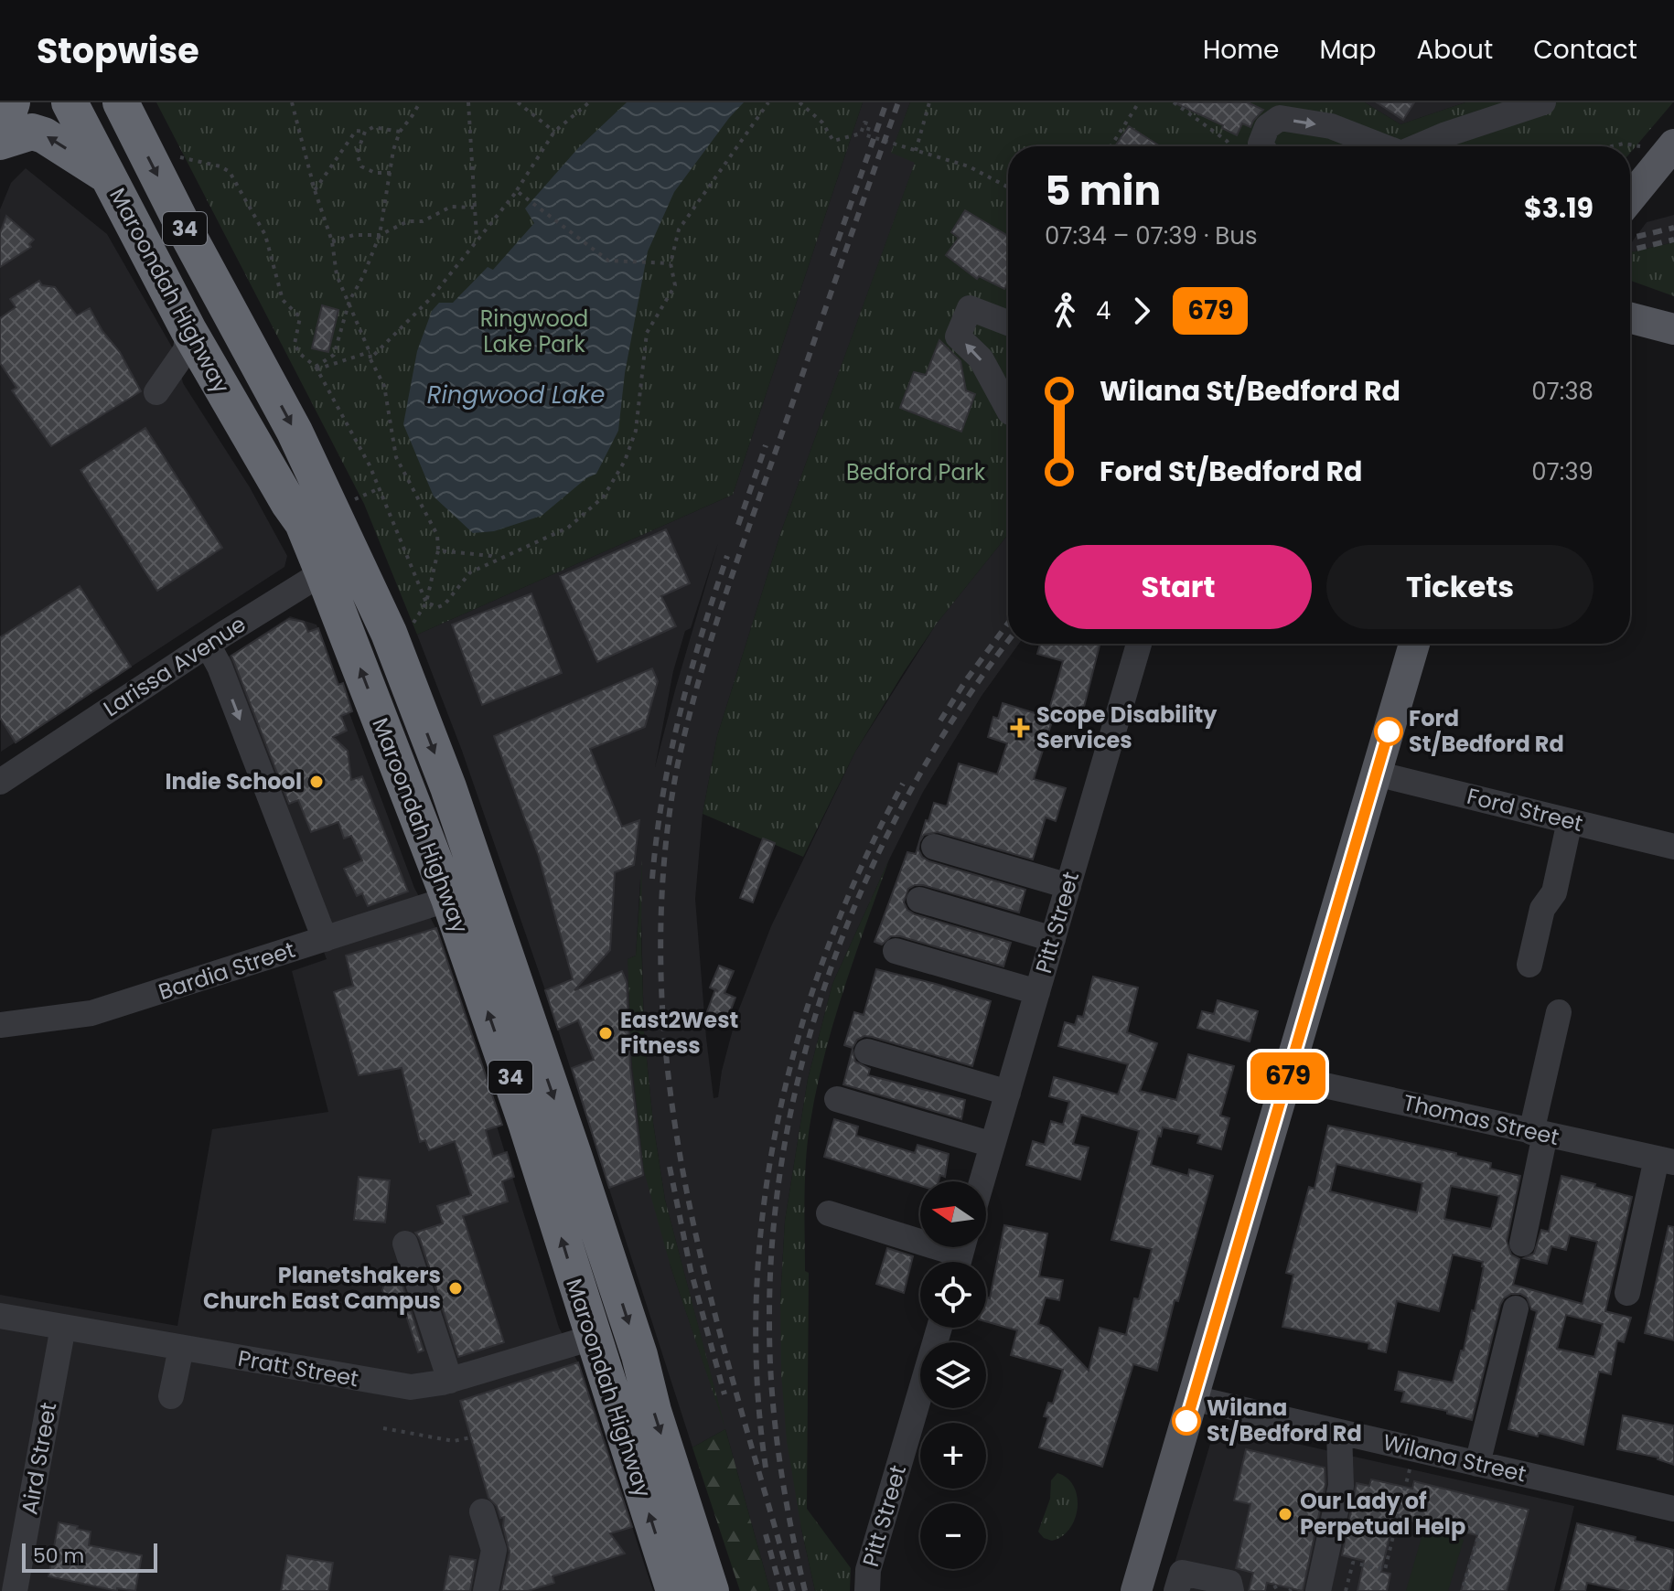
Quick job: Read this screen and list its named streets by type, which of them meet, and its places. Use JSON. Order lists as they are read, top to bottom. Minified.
{"streets":{"highway":["34","Maroondah Highway"],"street":["Larissa Avenue","Ford Street","Pitt Street","Bardia Street","Thomas Street","Pratt Street","Aird Street","Wilana Street"]},"crossings":[["Maroondah Highway","Larissa Avenue"],["Maroondah Highway","Bardia Street"],["Maroondah Highway","Pratt Street"],["Pratt Street","Aird Street"]],"water":["Ringwood Lake"],"parks":["Ringwood Lake Park","Bedford Park"],"places":{"health":["Scope Disability Services"],"other":["Ford St/Bedford Rd","Indie School","East2West Fitness","Planetshakers Church East Campus","Wilana St/Bedford Rd","Our Lady of Perpetual Help"]},"lines":["bus line 679"],"scale_bar":"50 m","north":"left","page":{"header":"Stopwise","nav":["Home","Map","About","Contact"],"on_map":"679","heading":["5 min","07:34 – 07:39 · Bus","$3.19"],"legs":["4","679"],"list":[{"name":"Wilana St/Bedford Rd","value":"07:38"},{"name":"Ford St/Bedford Rd","value":"07:39"}],"buttons":["Start","Tickets"],"map_buttons":["+","−"],"scale":"50 m"}}
